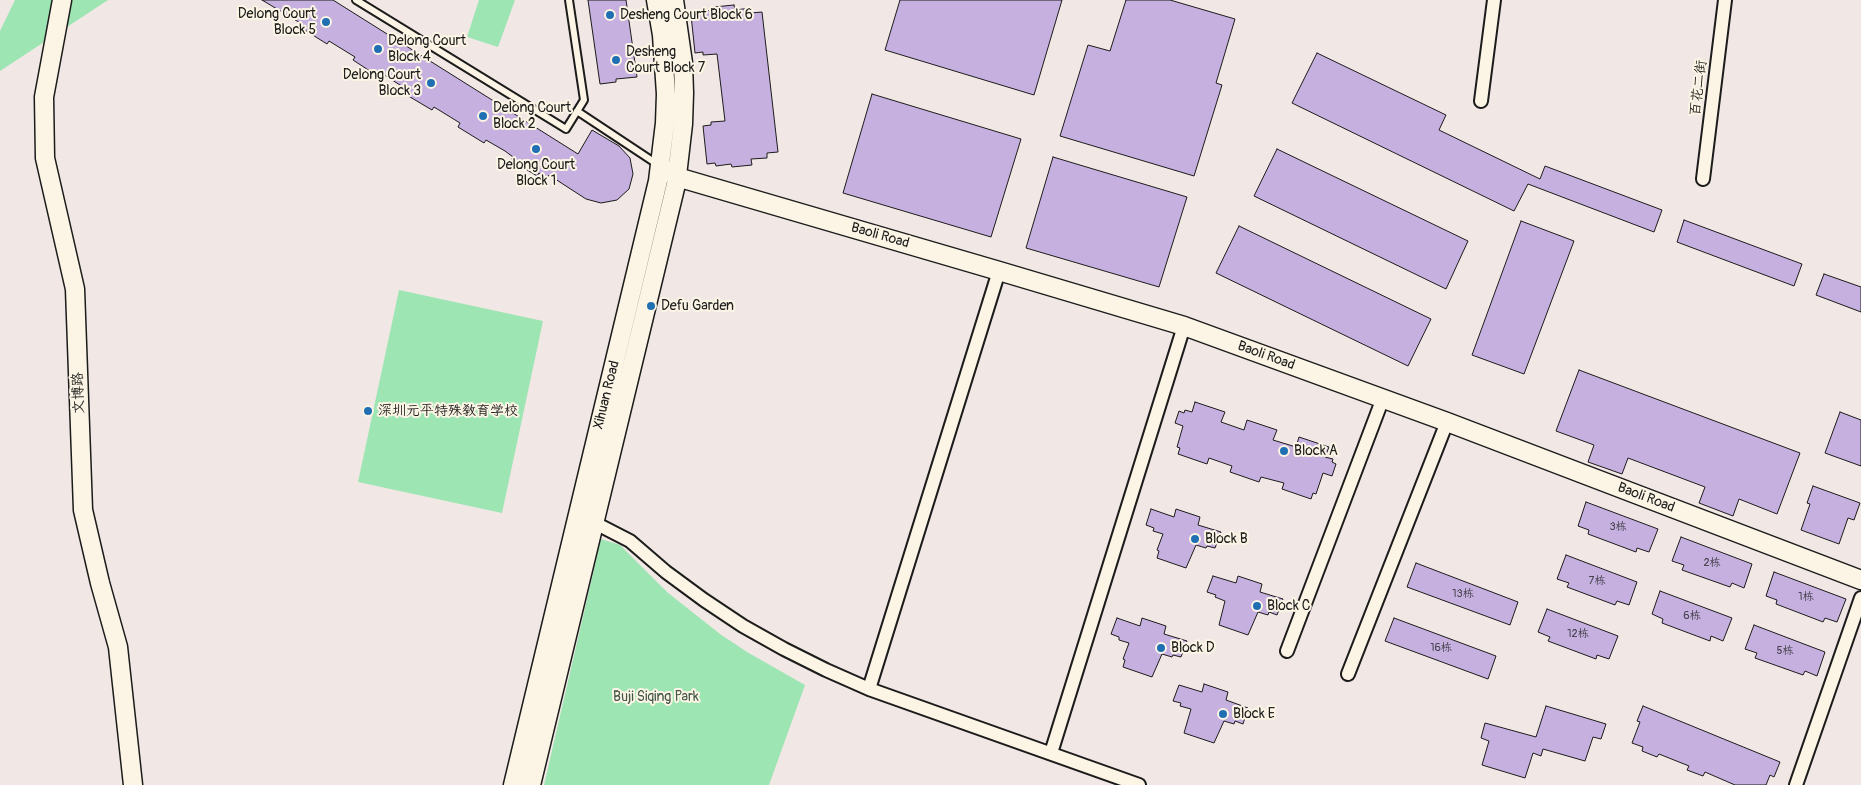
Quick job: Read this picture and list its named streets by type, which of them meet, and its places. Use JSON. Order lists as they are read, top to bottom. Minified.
{"streets":{"street":["百花二街","Baoli Road","文博路","Xihuan Road"]},"crossings":[["Baoli Road","Xihuan Road"]],"parks":["Buji Siqing Park"],"places":["Desheng Court Block 6","Delong Court Block 5","Delong Court Block 4","Desheng Court Block 7","Delong Court Block 3","Delong Court Block 2","Delong Court Block 1","Defu Garden","深圳元平特殊教育学校","Block A","Block B","Block C","Block D","Block E"],"house_numbers":["3栋","2栋","7栋","13栋","1栋","6栋","12栋","16栋","5栋"]}
